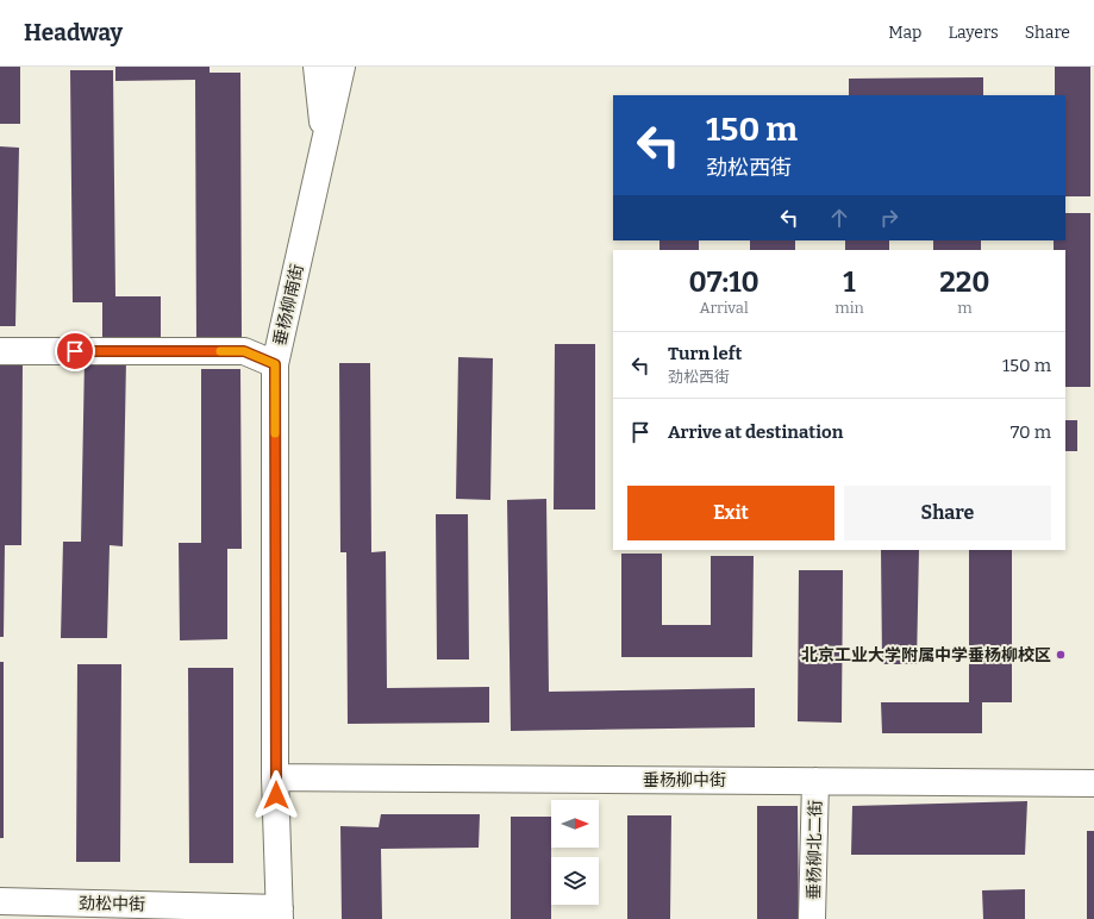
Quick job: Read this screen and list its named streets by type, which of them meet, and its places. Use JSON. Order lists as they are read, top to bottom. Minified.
{"streets":{"street":["垂杨柳南街","垂杨柳中街","垂杨柳北二街","劲松中街"]},"crossings":[["垂杨柳南街","垂杨柳中街"],["垂杨柳南街","劲松中街"],["垂杨柳中街","垂杨柳北二街"]],"places":["北京工业大学附属中学垂杨柳校区"],"north":"right","page":{"header":"Headway","nav":["Map","Layers","Share"],"turn":["150 m","劲松西街"],"eta":["07:10","Arrival","1","min","220","m"],"list":[{"name":"Turn left","note":"劲松西街","value":"150 m"},{"name":"Arrive at destination","value":"70 m"}],"buttons":["Exit","Share"]}}
